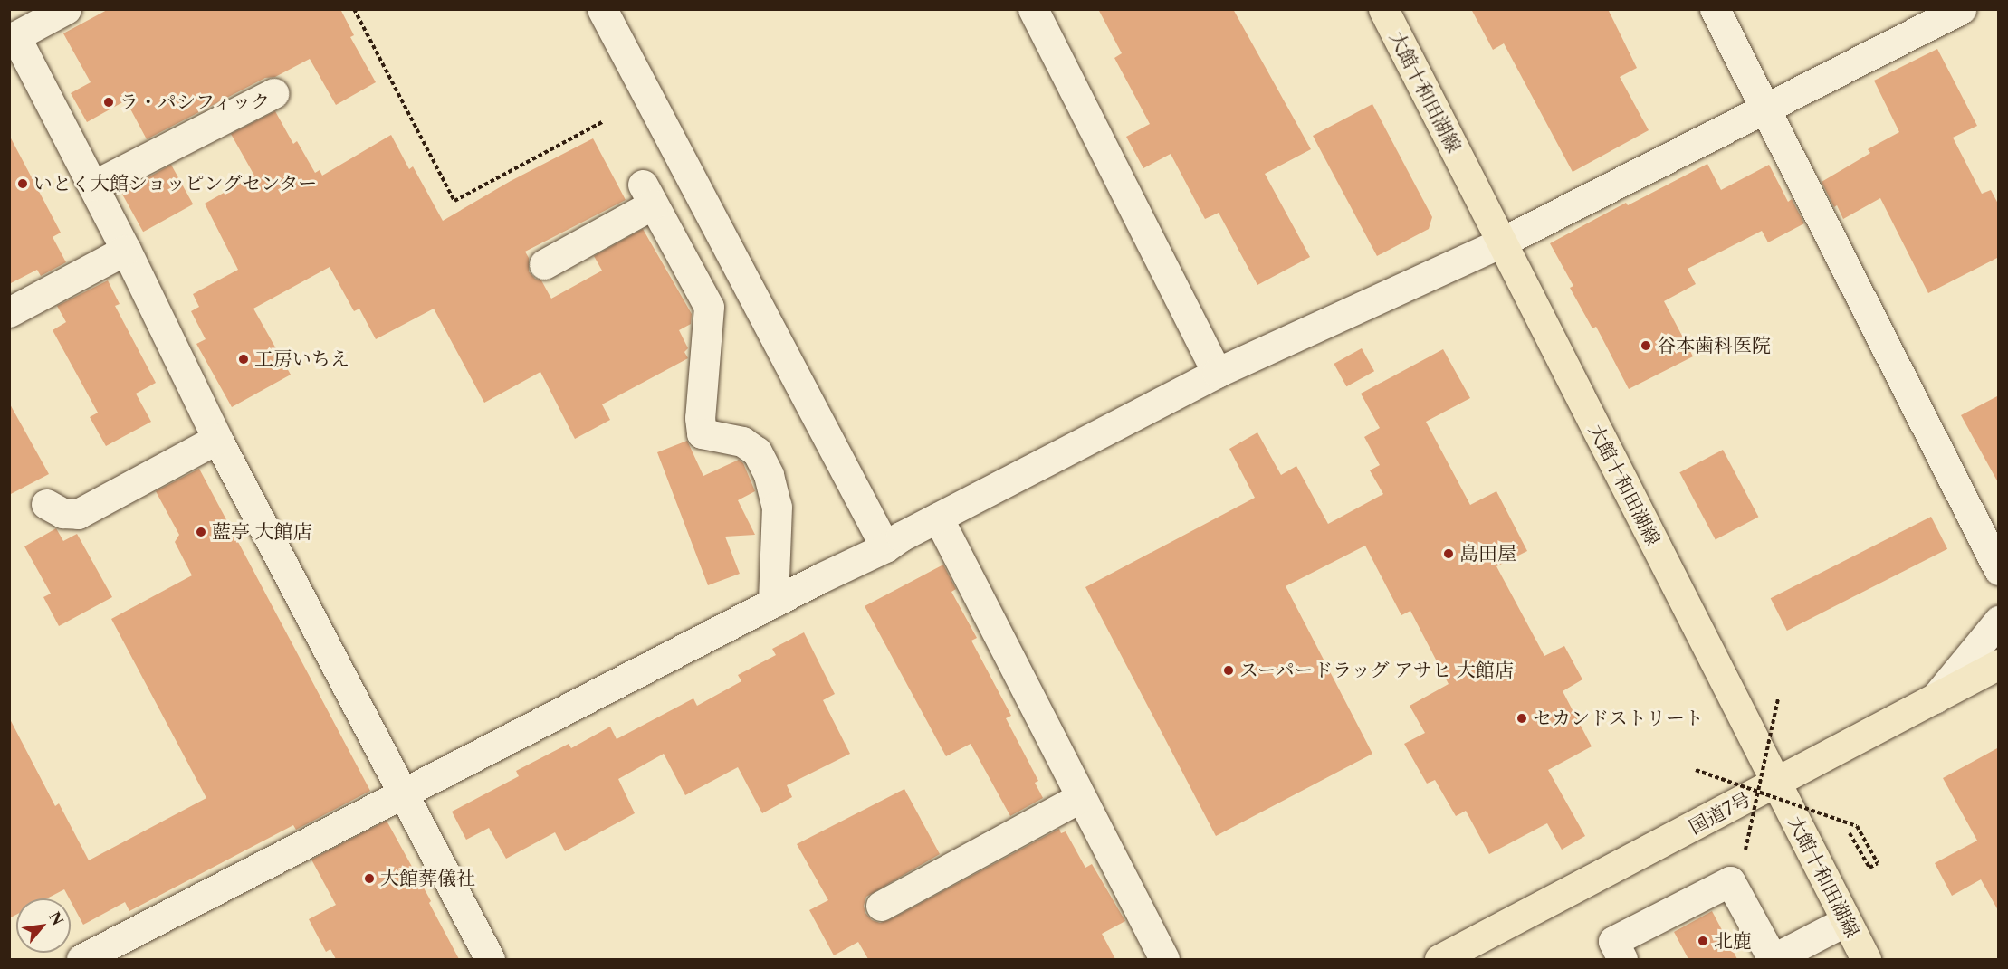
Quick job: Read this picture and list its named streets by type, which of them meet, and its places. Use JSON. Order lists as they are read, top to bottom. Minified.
{"streets":{"main road":["大館十和田湖線","国道7号"]},"crossings":[["大館十和田湖線","国道7号"]],"places":["ラ・パシフィック","いとく大館ショッピングセンター","谷本歯科医院","工房いちえ","藍亭 大館店","島田屋","スーパードラッグ アサヒ 大館店","セカンドストリート","大館葬儀社","北鹿"],"north":"top right"}
